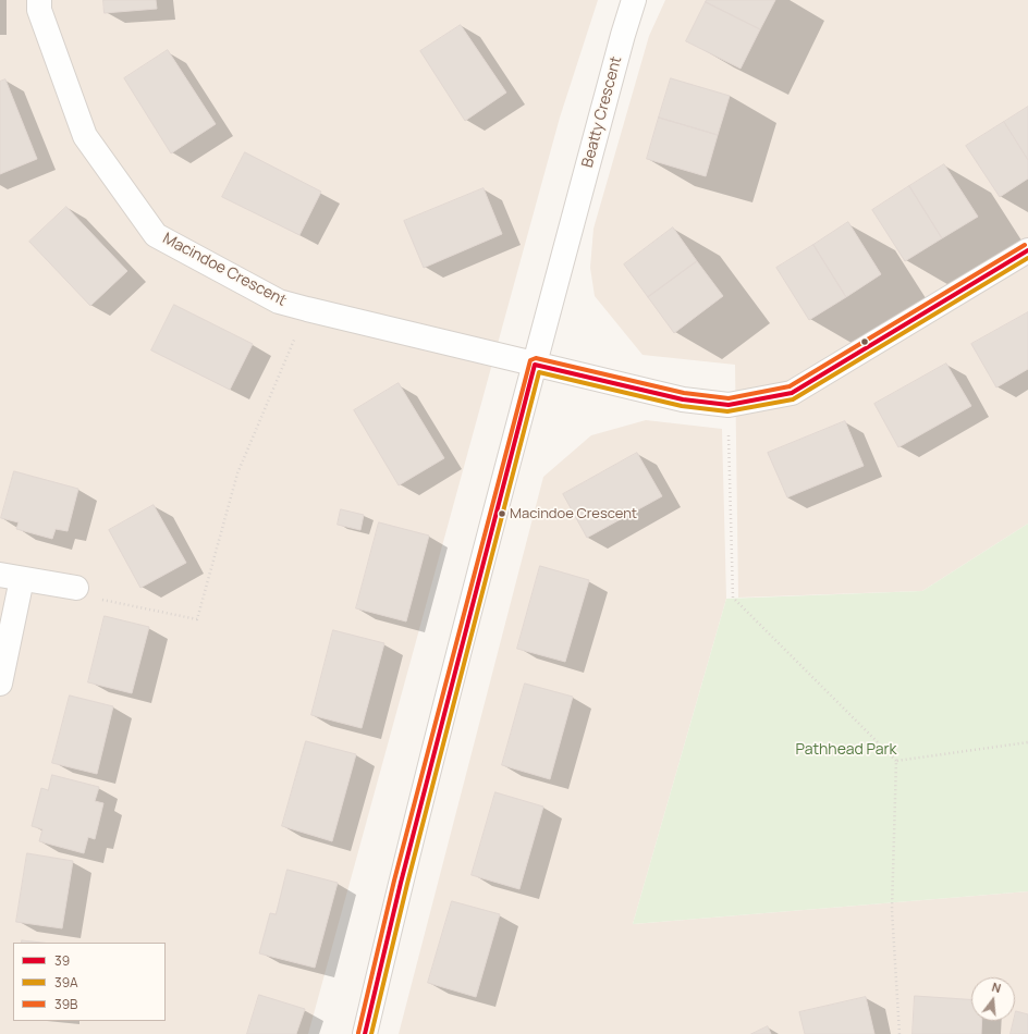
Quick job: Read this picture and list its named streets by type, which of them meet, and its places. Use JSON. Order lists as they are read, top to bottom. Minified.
{"streets":{"street":["Beatty Crescent","Macindoe Crescent"]},"crossings":[["Beatty Crescent","Macindoe Crescent"]],"parks":["Pathhead Park"],"places":["Macindoe Crescent"],"lines":["transit line 39B","transit line 39","transit line 39A"],"legend":["39","39A","39B"],"north":"top"}
